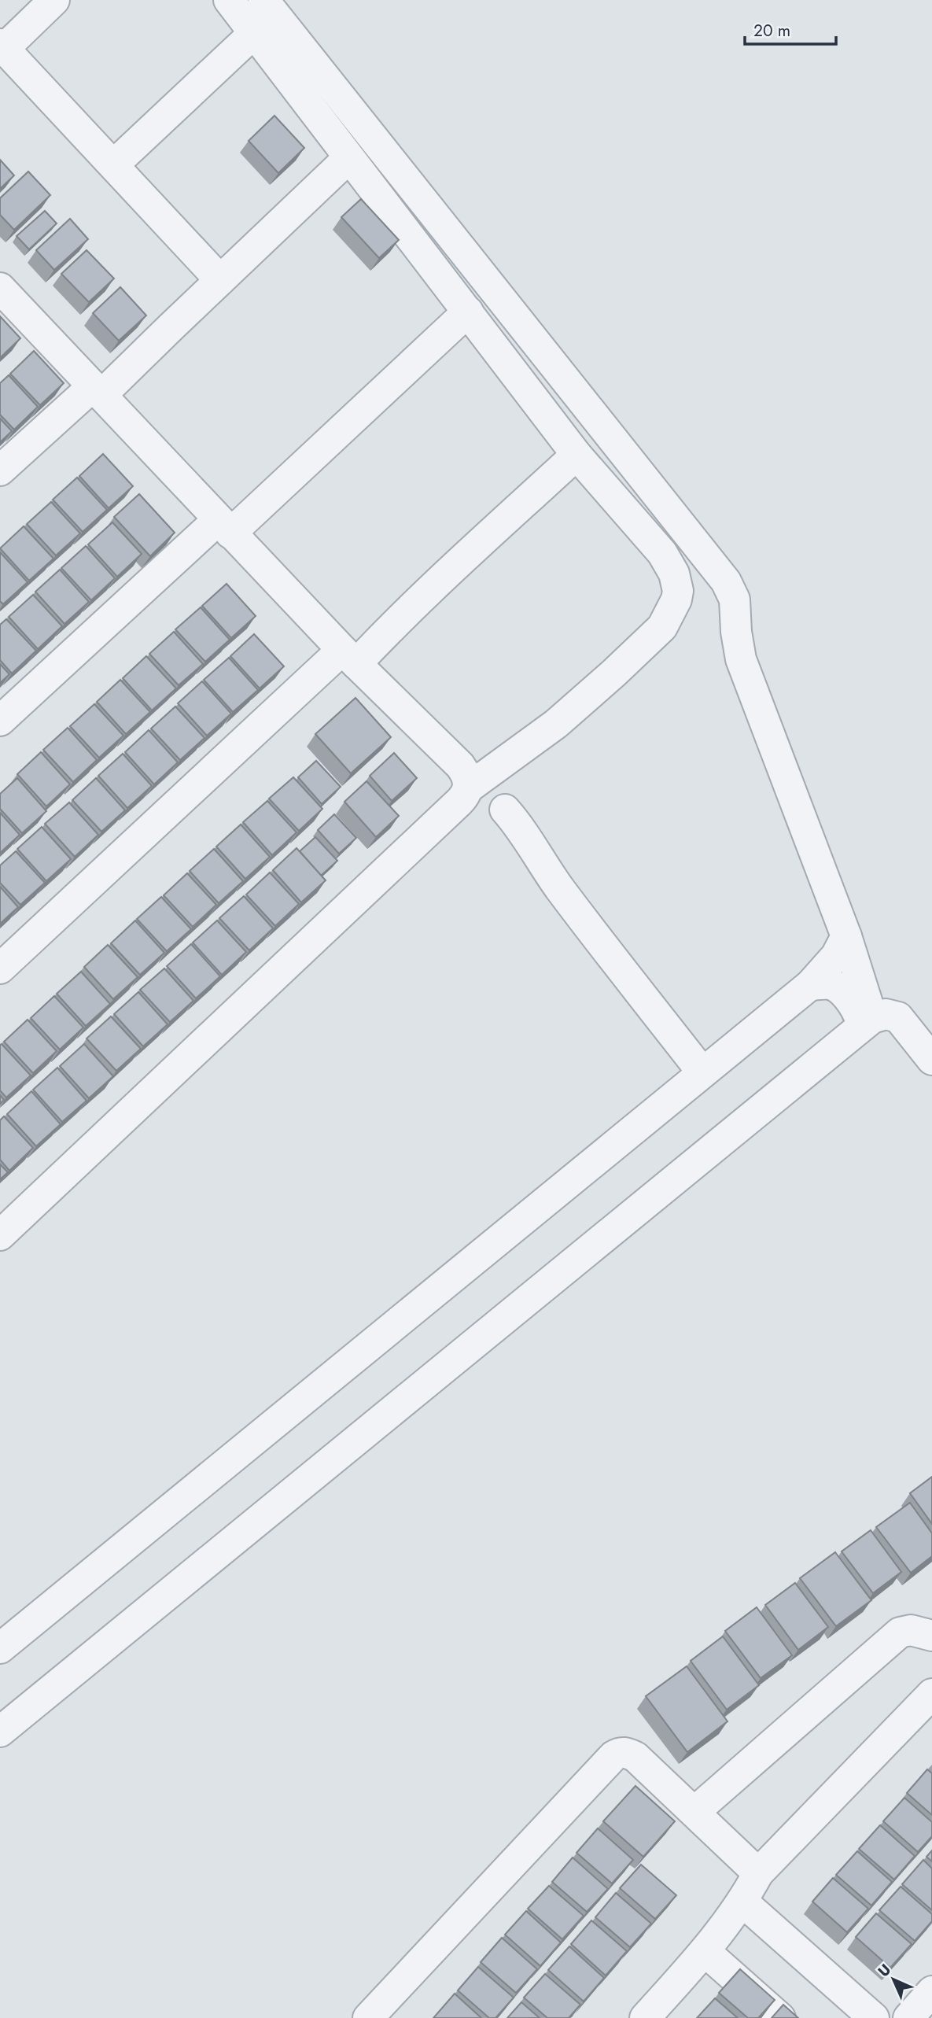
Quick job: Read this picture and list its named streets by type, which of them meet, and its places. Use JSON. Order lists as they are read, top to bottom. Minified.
{"scale_bar":"20 m","north":"top left"}
